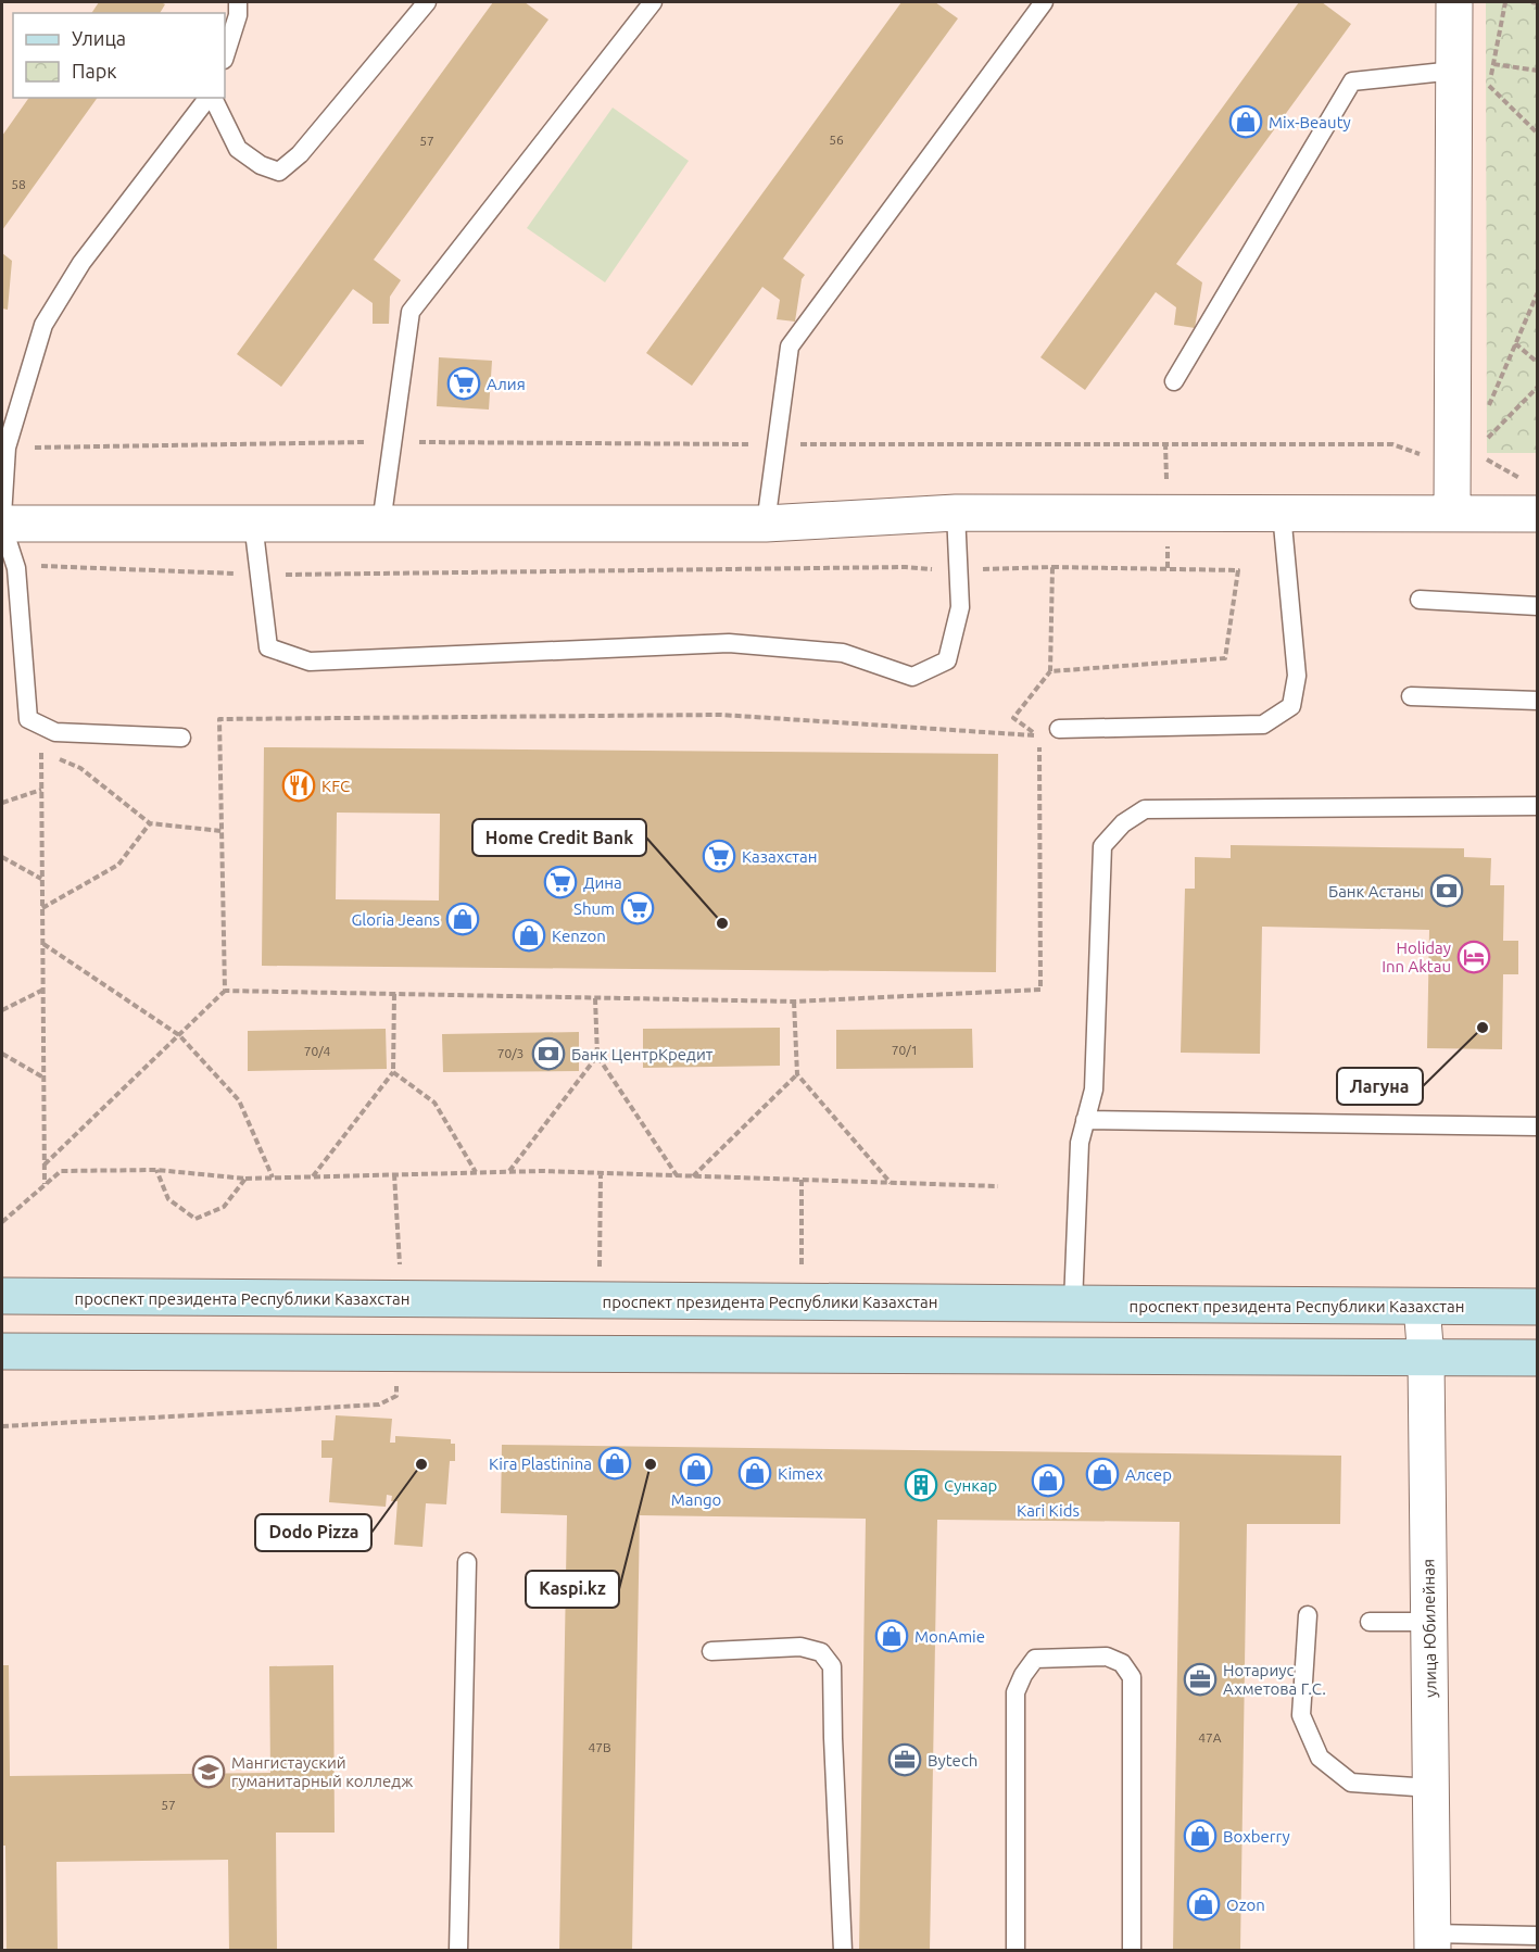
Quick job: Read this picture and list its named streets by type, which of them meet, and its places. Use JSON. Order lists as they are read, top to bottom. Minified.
{"streets":{"main road":["проспект президента Республики Казахстан"],"street":["улица Юбилейная"]},"crossings":[["проспект президента Республики Казахстан","улица Юбилейная"]],"places":{"shop":["Mix-Beauty","Gloria Jeans","Kenzon","Kira Plastinina","Mango","Kimex","Алсер","Kari Kids","MonAmie","Boxberry","Ozon"],"supermarket":["Алия","Казахстан","Дина","Shum"],"restaurant":["KFC"],"bank":["Банк Астаны","Банк ЦентрКредит"],"other":["Home Credit Bank","Лагуна","Dodo Pizza","Kaspi.kz"],"hotel":["Holiday Inn Aktau"],"building":["Сункар"],"office":["Нотариус Ахметова Г.С.","Bytech"],"school or university":["Мангистауский гуманитарный колледж"]},"house_numbers":["56","57","58","70/1","70/4","70/3","47А","47В","57"],"legend":["Улица","Парк"]}
